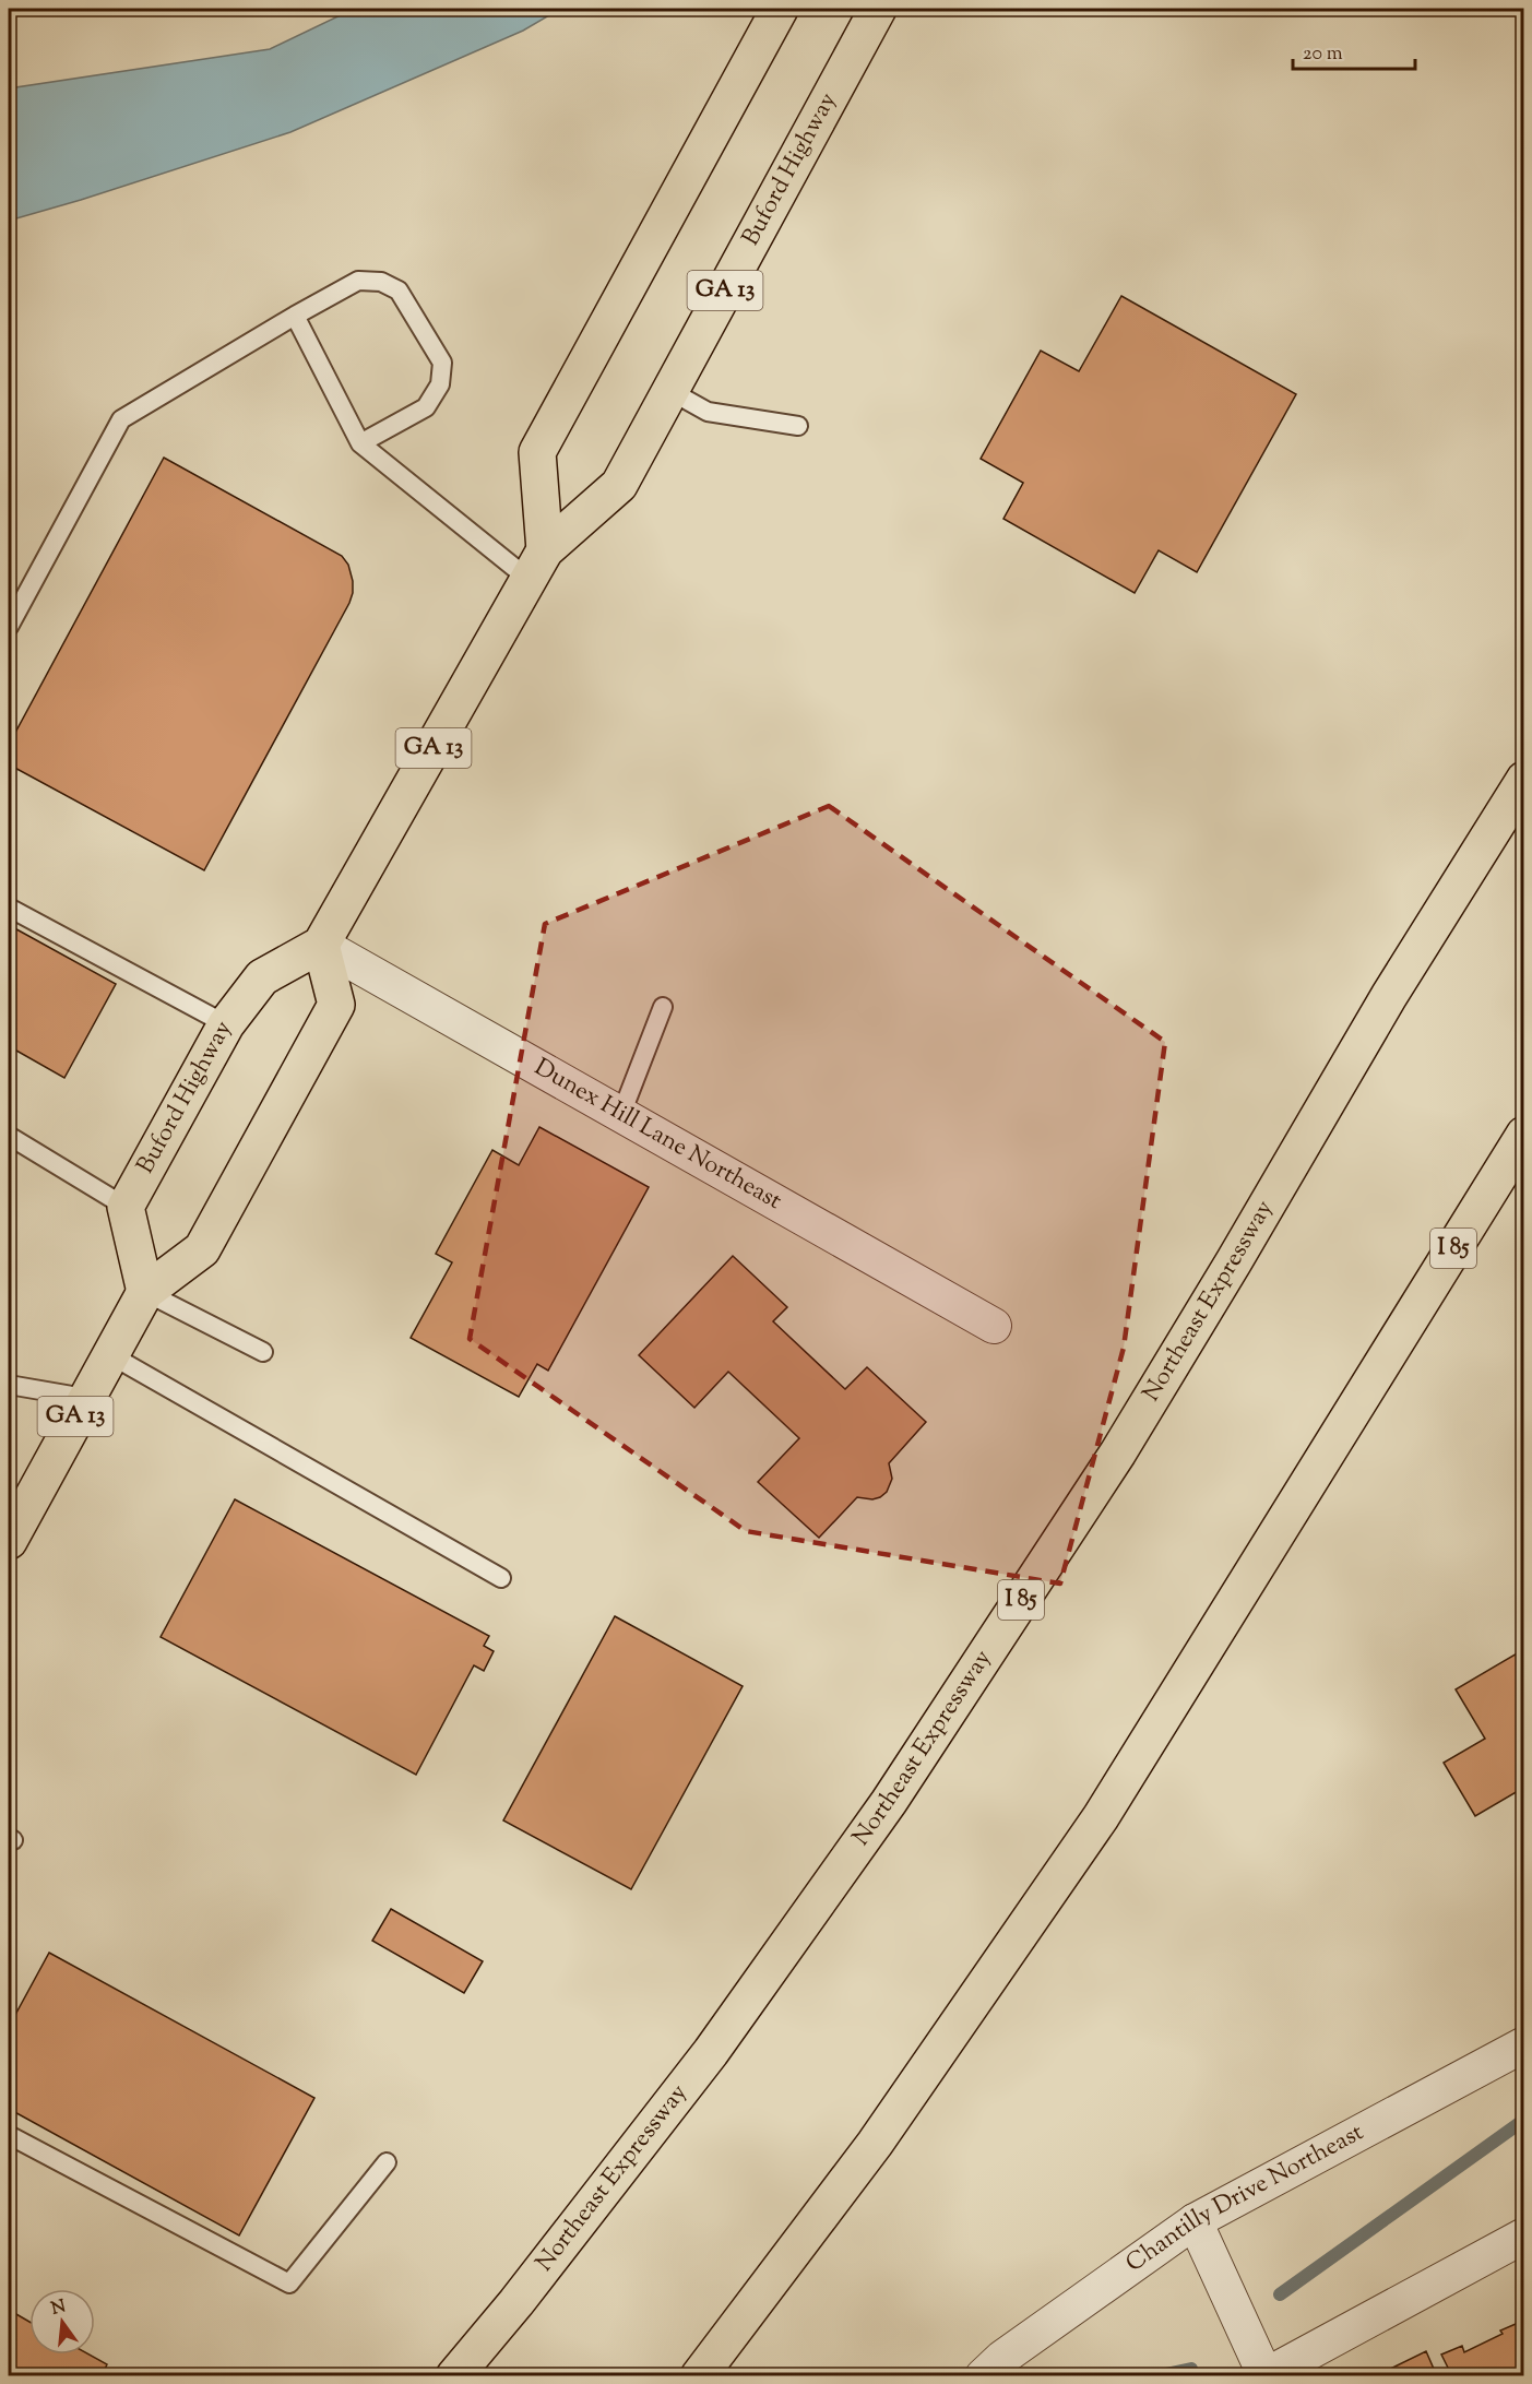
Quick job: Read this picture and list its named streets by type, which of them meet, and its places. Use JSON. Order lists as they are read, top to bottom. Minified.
{"streets":{"main road":["Buford Highway","GA 13","I 85","Northeast Expressway"],"street":["Dunex Hill Lane Northeast","Chantilly Drive Northeast"]},"crossings":[["Buford Highway","GA 13"],["Buford Highway","Dunex Hill Lane Northeast"],["GA 13","Dunex Hill Lane Northeast"]],"scale_bar":"20 m","north":"top"}
